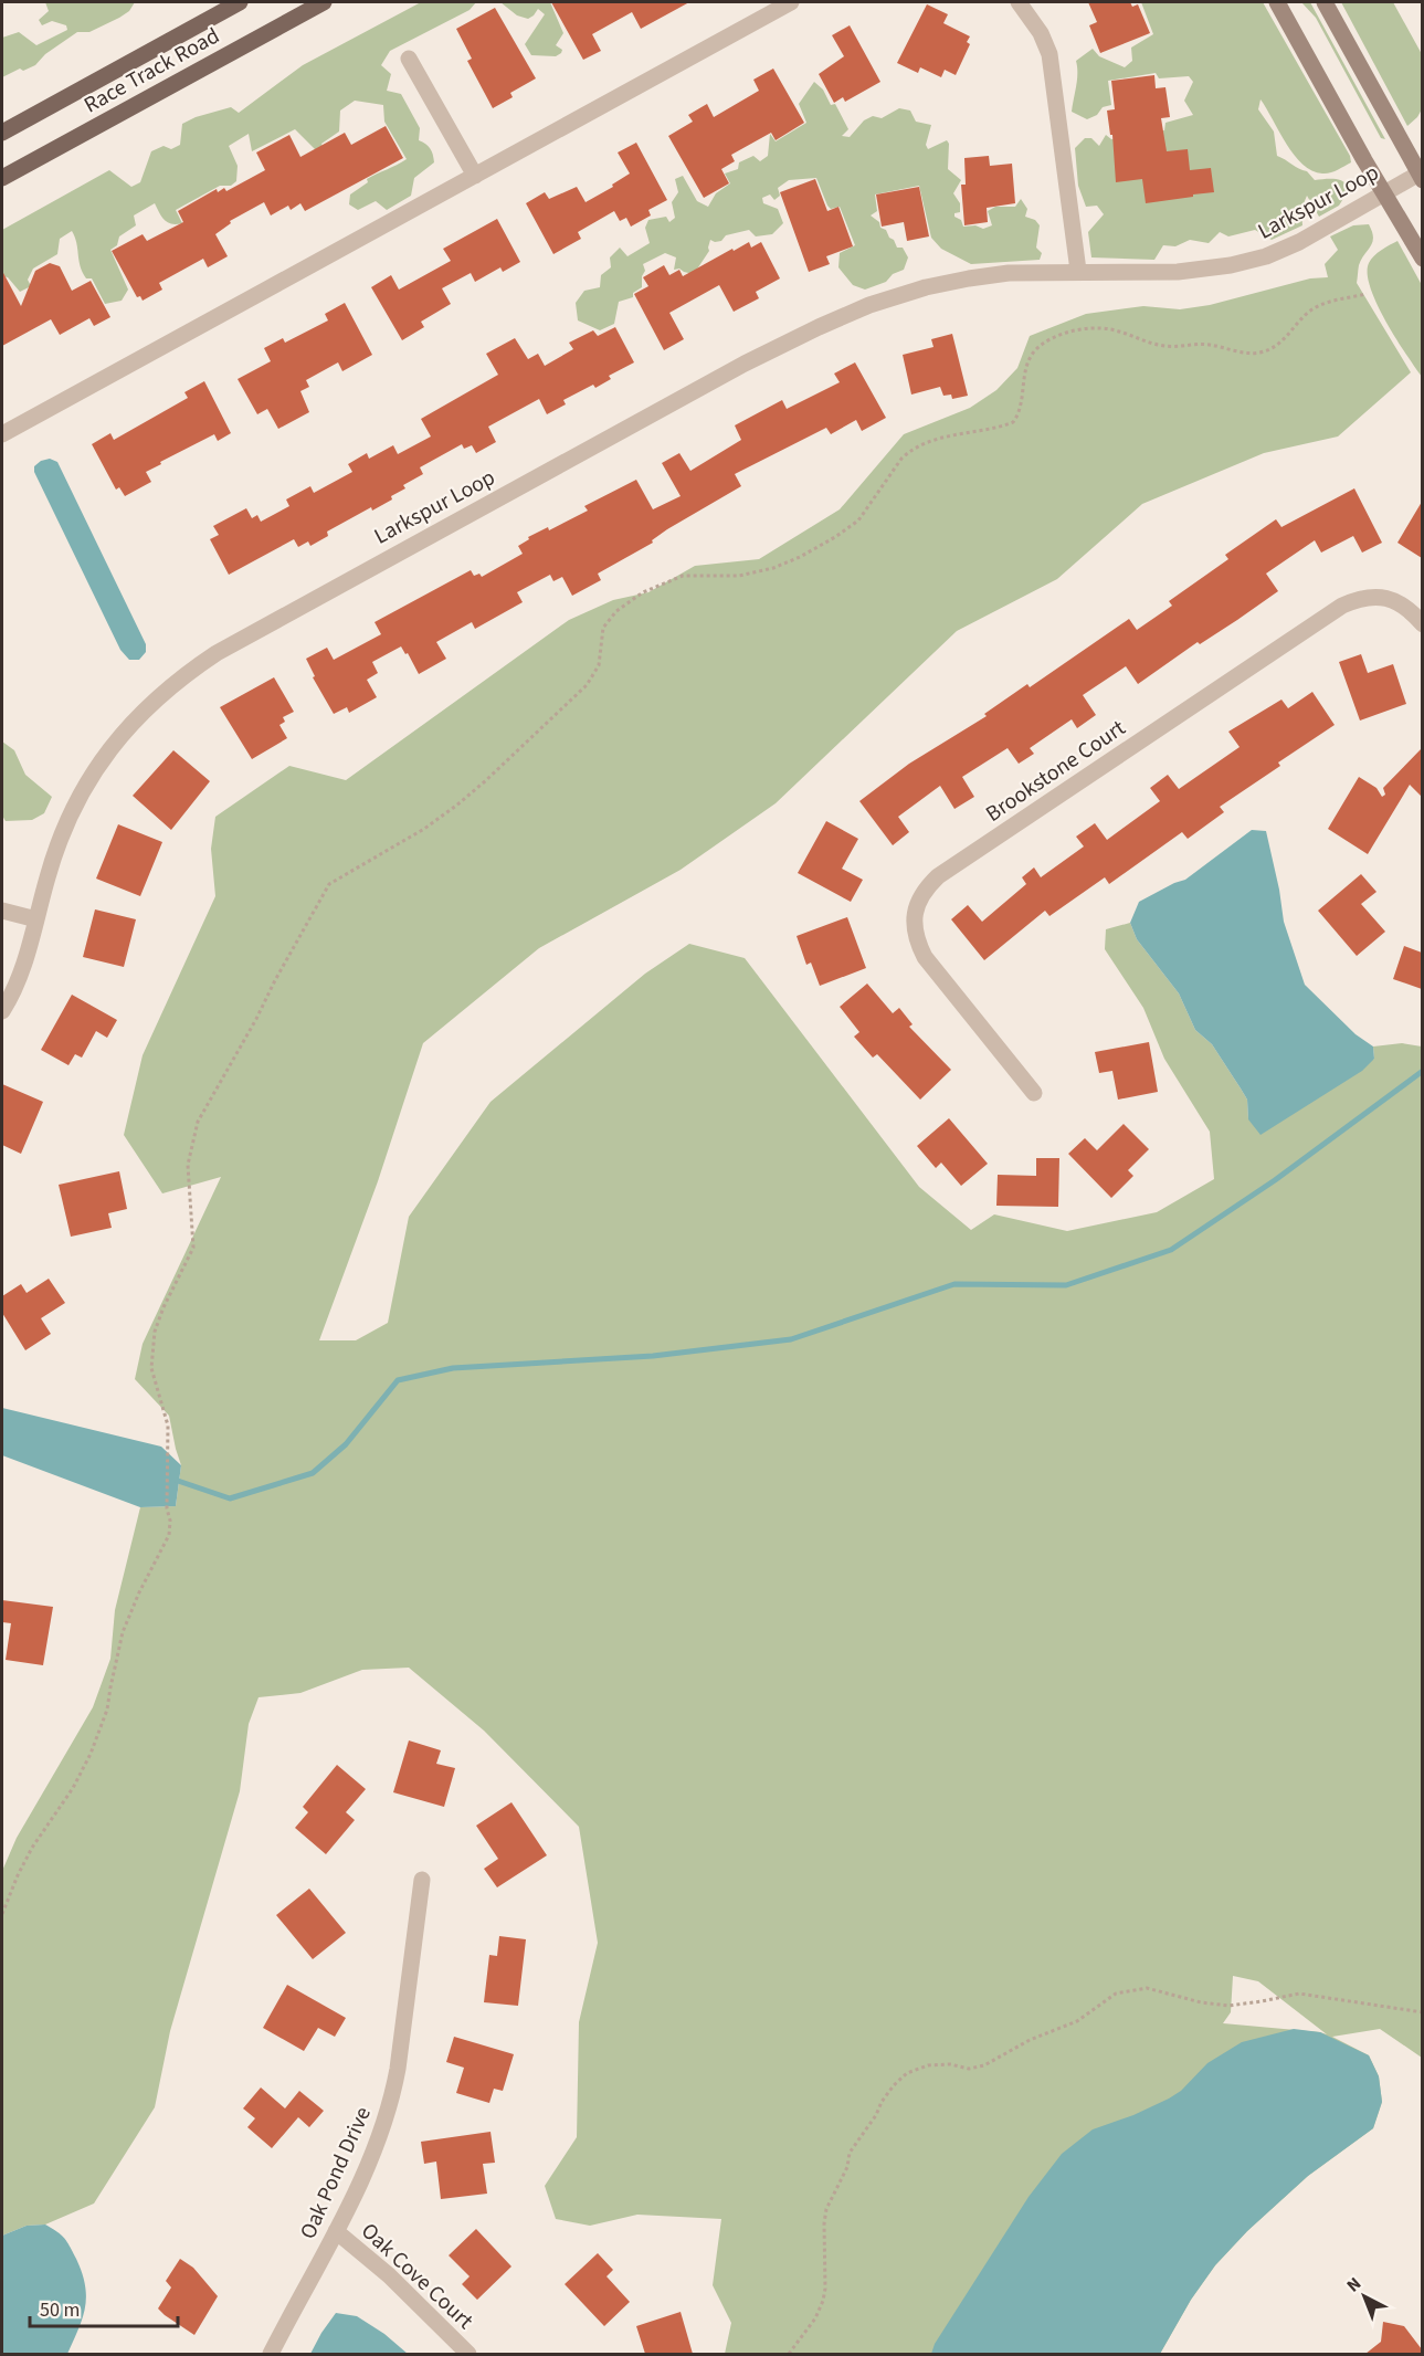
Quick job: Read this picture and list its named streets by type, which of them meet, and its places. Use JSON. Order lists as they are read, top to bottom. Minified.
{"streets":{"main road":["Race Track Road"],"street":["Larkspur Loop","Brookstone Court","Oak Pond Drive","Oak Cove Court"]},"crossings":[["Oak Pond Drive","Oak Cove Court"]],"scale_bar":"50 m","north":"top left"}
